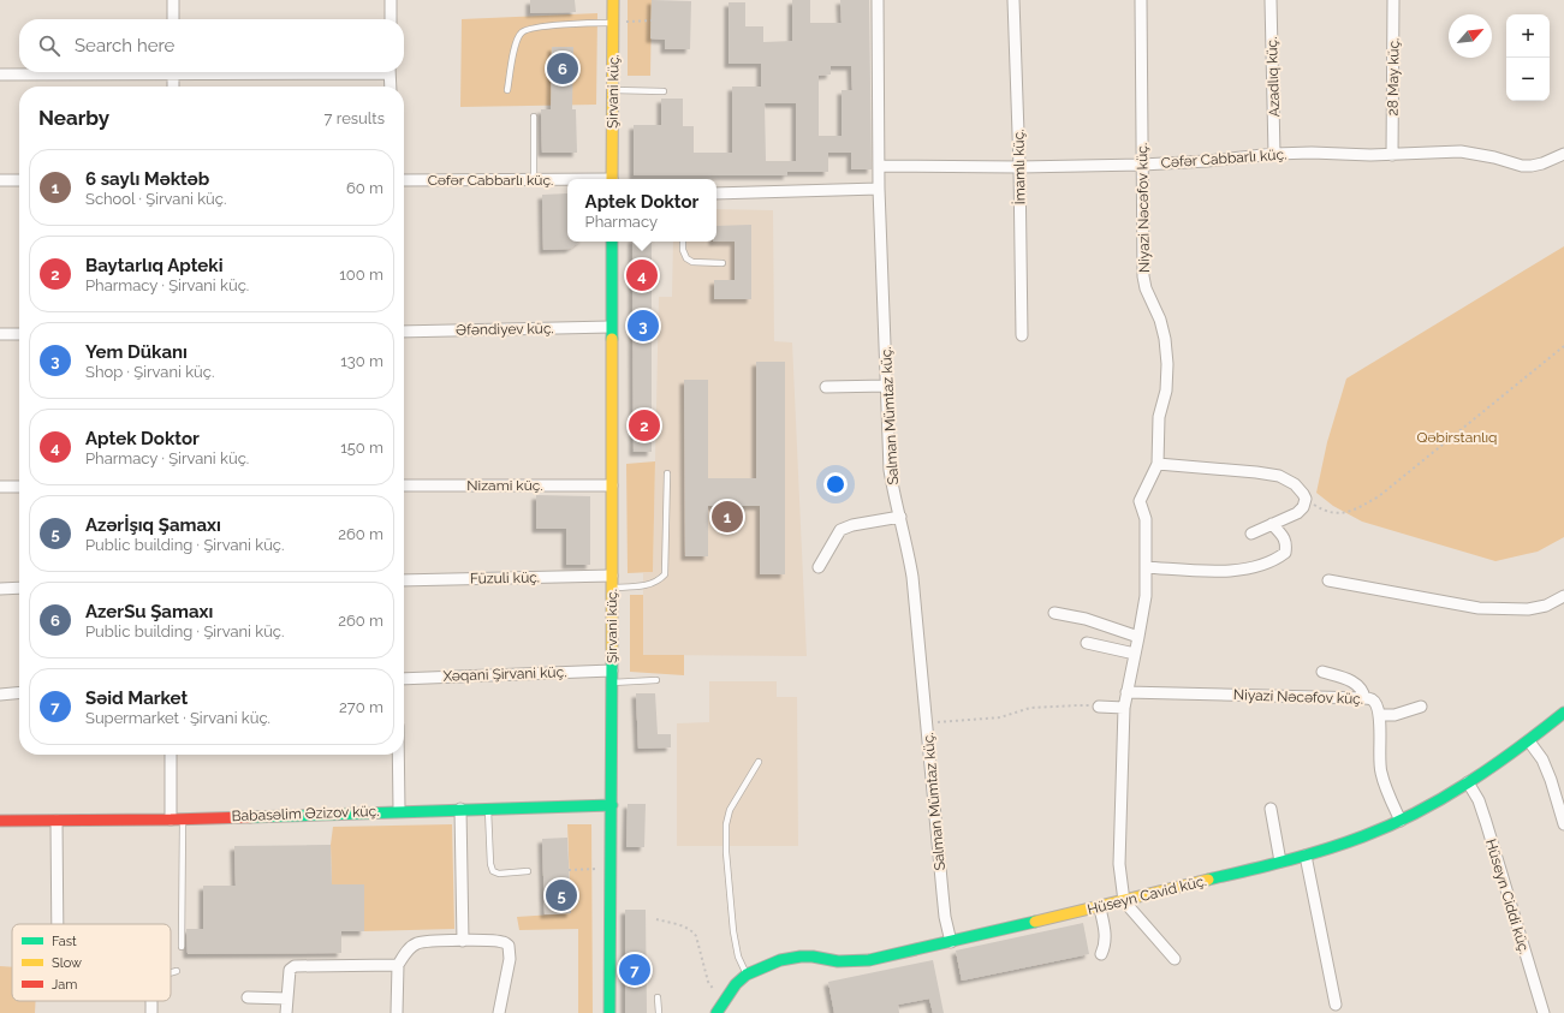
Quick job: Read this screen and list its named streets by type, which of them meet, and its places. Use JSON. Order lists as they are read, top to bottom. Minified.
{"streets":{"street":["Azadlıq küç.","28 May küç.","Şirvani küç.","Cəfər Cabbarlı küç.","İmamlı küç.","Niyazi Nəcəfov küç.","Əfəndiyev küç.","Salman Mümtaz küç.","Nizami küç.","Füzuli küç.","Xəqani Şirvani küç.","Babasəlim Əzizov küç.","Hüseyn Cavid küç.","Hüseyn Ciddi küç."]},"crossings":[["Azadlıq küç.","Cəfər Cabbarlı küç."],["28 May küç.","Cəfər Cabbarlı küç."],["Şirvani küç.","Əfəndiyev küç."],["Şirvani küç.","Nizami küç."],["Şirvani küç.","Füzuli küç."],["Şirvani küç.","Xəqani Şirvani küç."],["Şirvani küç.","Babasəlim Əzizov küç."],["Cəfər Cabbarlı küç.","İmamlı küç."],["Cəfər Cabbarlı küç.","Niyazi Nəcəfov küç."],["Cəfər Cabbarlı küç.","Salman Mümtaz küç."],["Niyazi Nəcəfov küç.","Hüseyn Cavid küç."],["Salman Mümtaz küç.","Hüseyn Cavid küç."],["Hüseyn Cavid küç.","Hüseyn Ciddi küç."]],"parks":["Qəbirstanlıq"],"legend":["Fast","Slow","Jam"],"north":"top right","page":{"map_buttons":["+","−"],"search":"Search here","pins":["6","4","3","2","1","5","7"],"heading":["Nearby","7 results"],"list":[{"mark":"1","name":"6 saylı Məktəb","note":"School · Şirvani küç.","value":"60 m"},{"mark":"2","name":"Baytarlıq Apteki","note":"Pharmacy · Şirvani küç.","value":"100 m"},{"mark":"3","name":"Yem Dükanı","note":"Shop · Şirvani küç.","value":"130 m"},{"mark":"4","name":"Aptek Doktor","note":"Pharmacy · Şirvani küç.","value":"150 m"},{"mark":"5","name":"Azərİşıq Şamaxı","note":"Public building · Şirvani küç.","value":"260 m"},{"mark":"6","name":"AzerSu Şamaxı","note":"Public building · Şirvani küç.","value":"260 m"},{"mark":"7","name":"Səid Market","note":"Supermarket · Şirvani küç.","value":"270 m"}],"popup":["Aptek Doktor","Pharmacy"]}}
